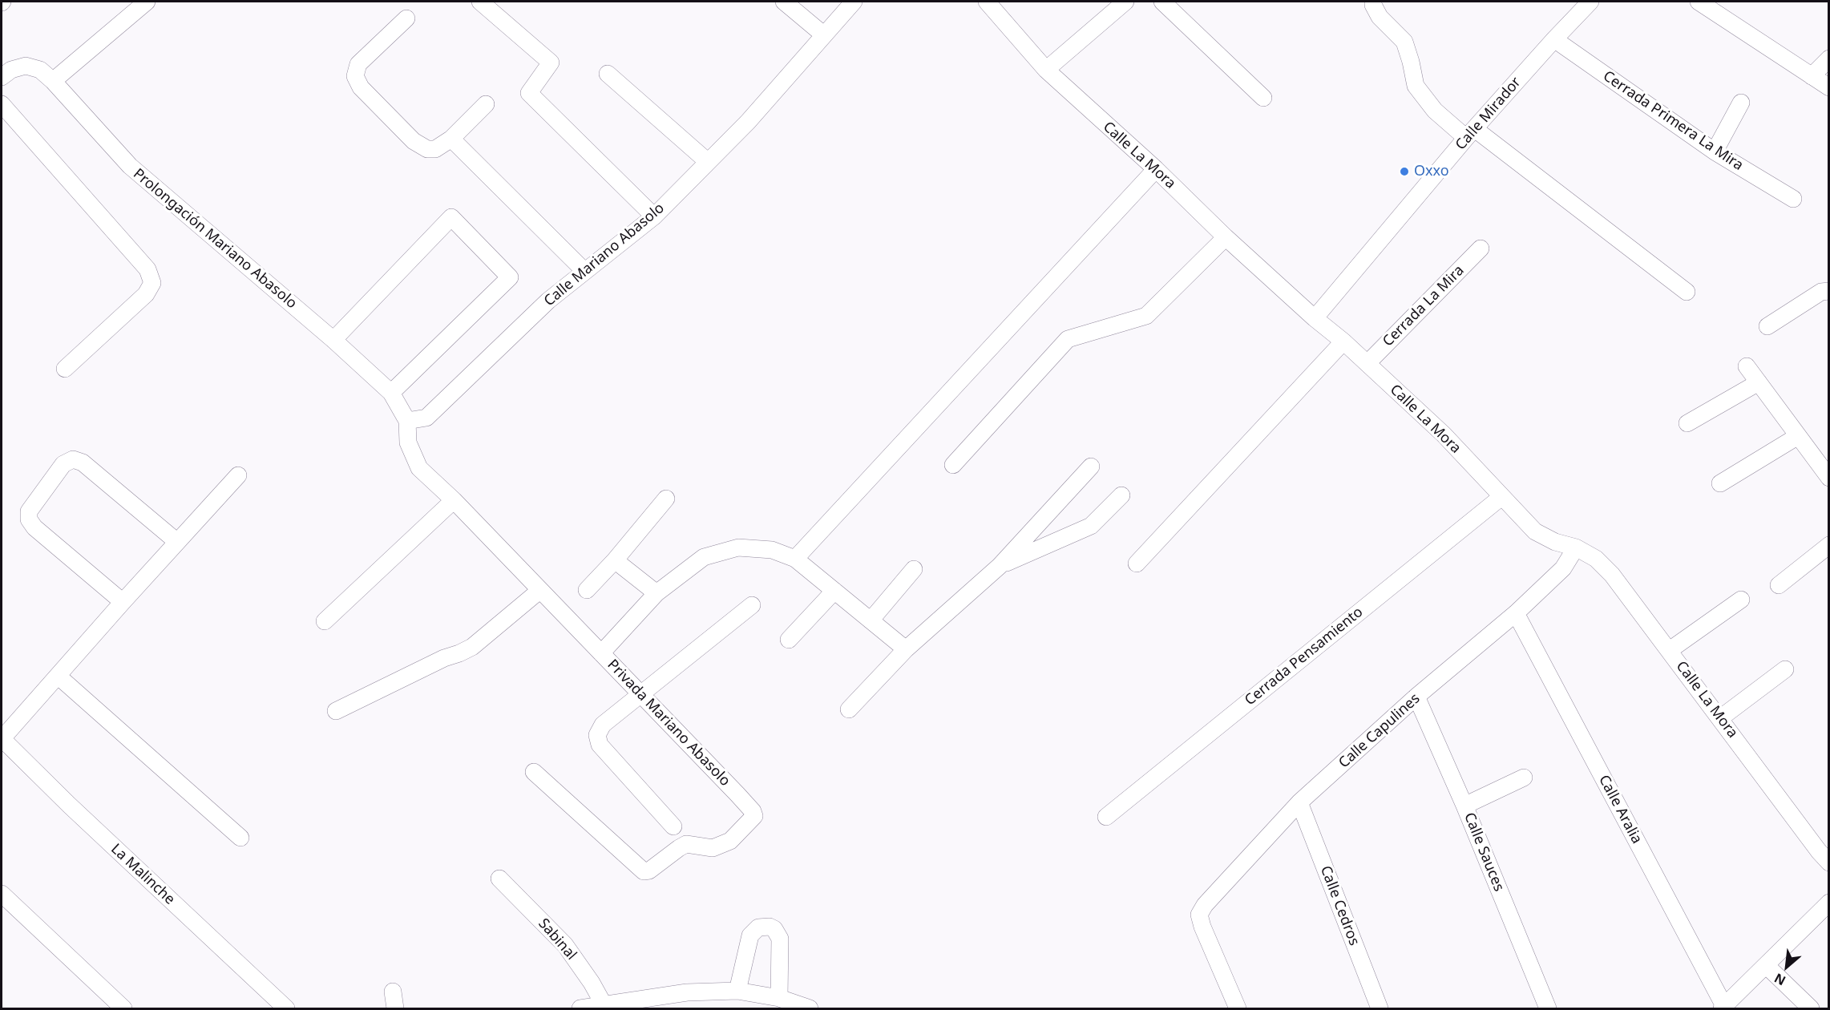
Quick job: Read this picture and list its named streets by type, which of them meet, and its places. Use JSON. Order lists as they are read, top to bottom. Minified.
{"streets":{"street":["Calle Mirador","Cerrada Primera La Mira","Calle La Mora","Prolongación Mariano Abasolo","Calle Mariano Abasolo","Cerrada La Mira","Cerrada Pensamiento","Privada Mariano Abasolo","Calle Capulines","Calle Aralia","Calle Sauces","La Malinche","Calle Cedros","Sabinal"]},"crossings":[["Calle Mirador","Cerrada Primera La Mira"],["Calle Mirador","Calle La Mora"],["Calle La Mora","Cerrada La Mira"],["Calle La Mora","Cerrada Pensamiento"],["Calle La Mora","Calle Capulines"],["Prolongación Mariano Abasolo","Calle Mariano Abasolo"],["Prolongación Mariano Abasolo","Privada Mariano Abasolo"],["Calle Mariano Abasolo","Privada Mariano Abasolo"],["Calle Capulines","Calle Aralia"],["Calle Capulines","Calle Sauces"],["Calle Capulines","Calle Cedros"]],"places":["Oxxo"],"north":"bottom left"}
